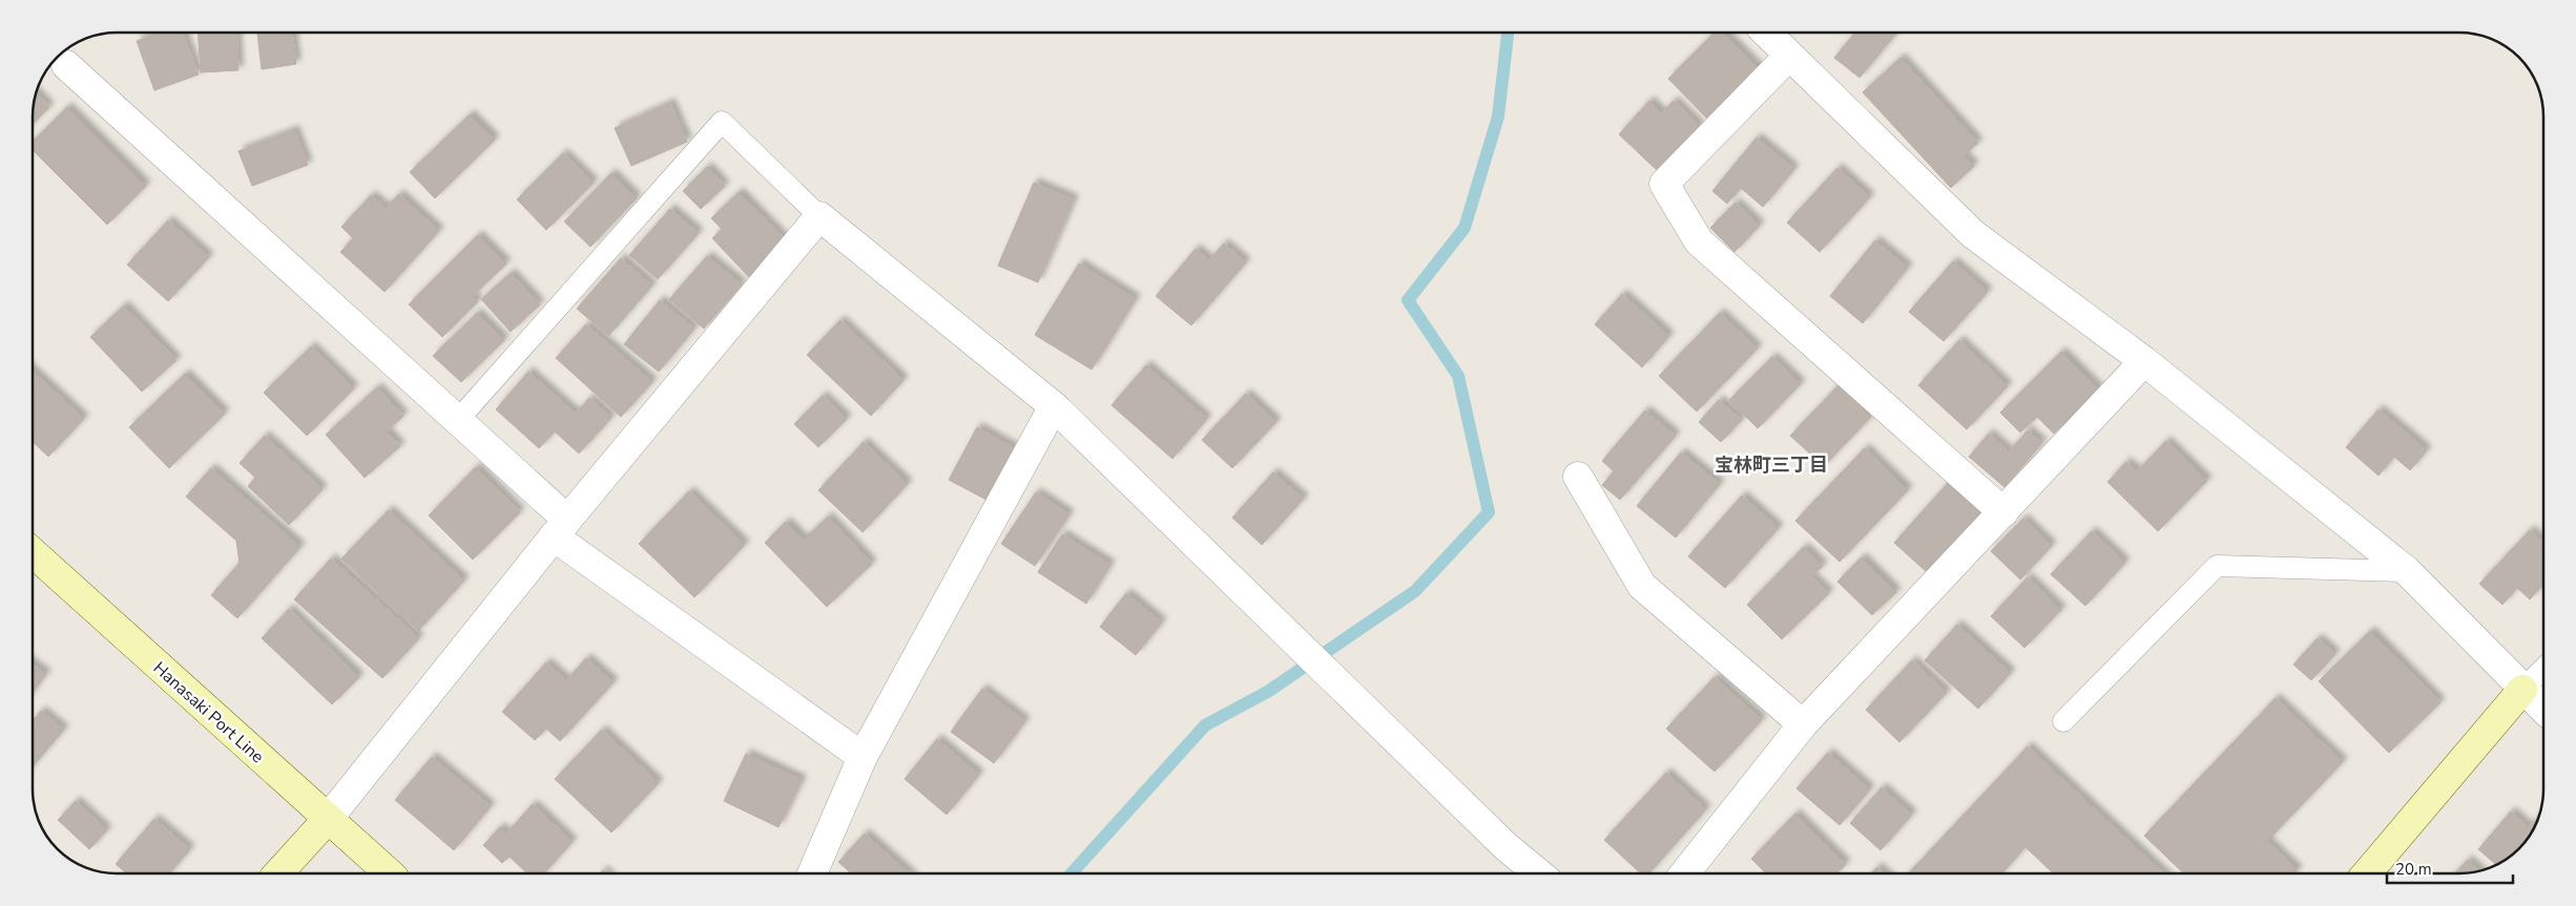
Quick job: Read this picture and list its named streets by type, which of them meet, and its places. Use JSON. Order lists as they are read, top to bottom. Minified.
{"streets":{"main road":["Hanasaki Port Line"]},"districts":["宝林町三丁目"],"scale_bar":"20 m"}
